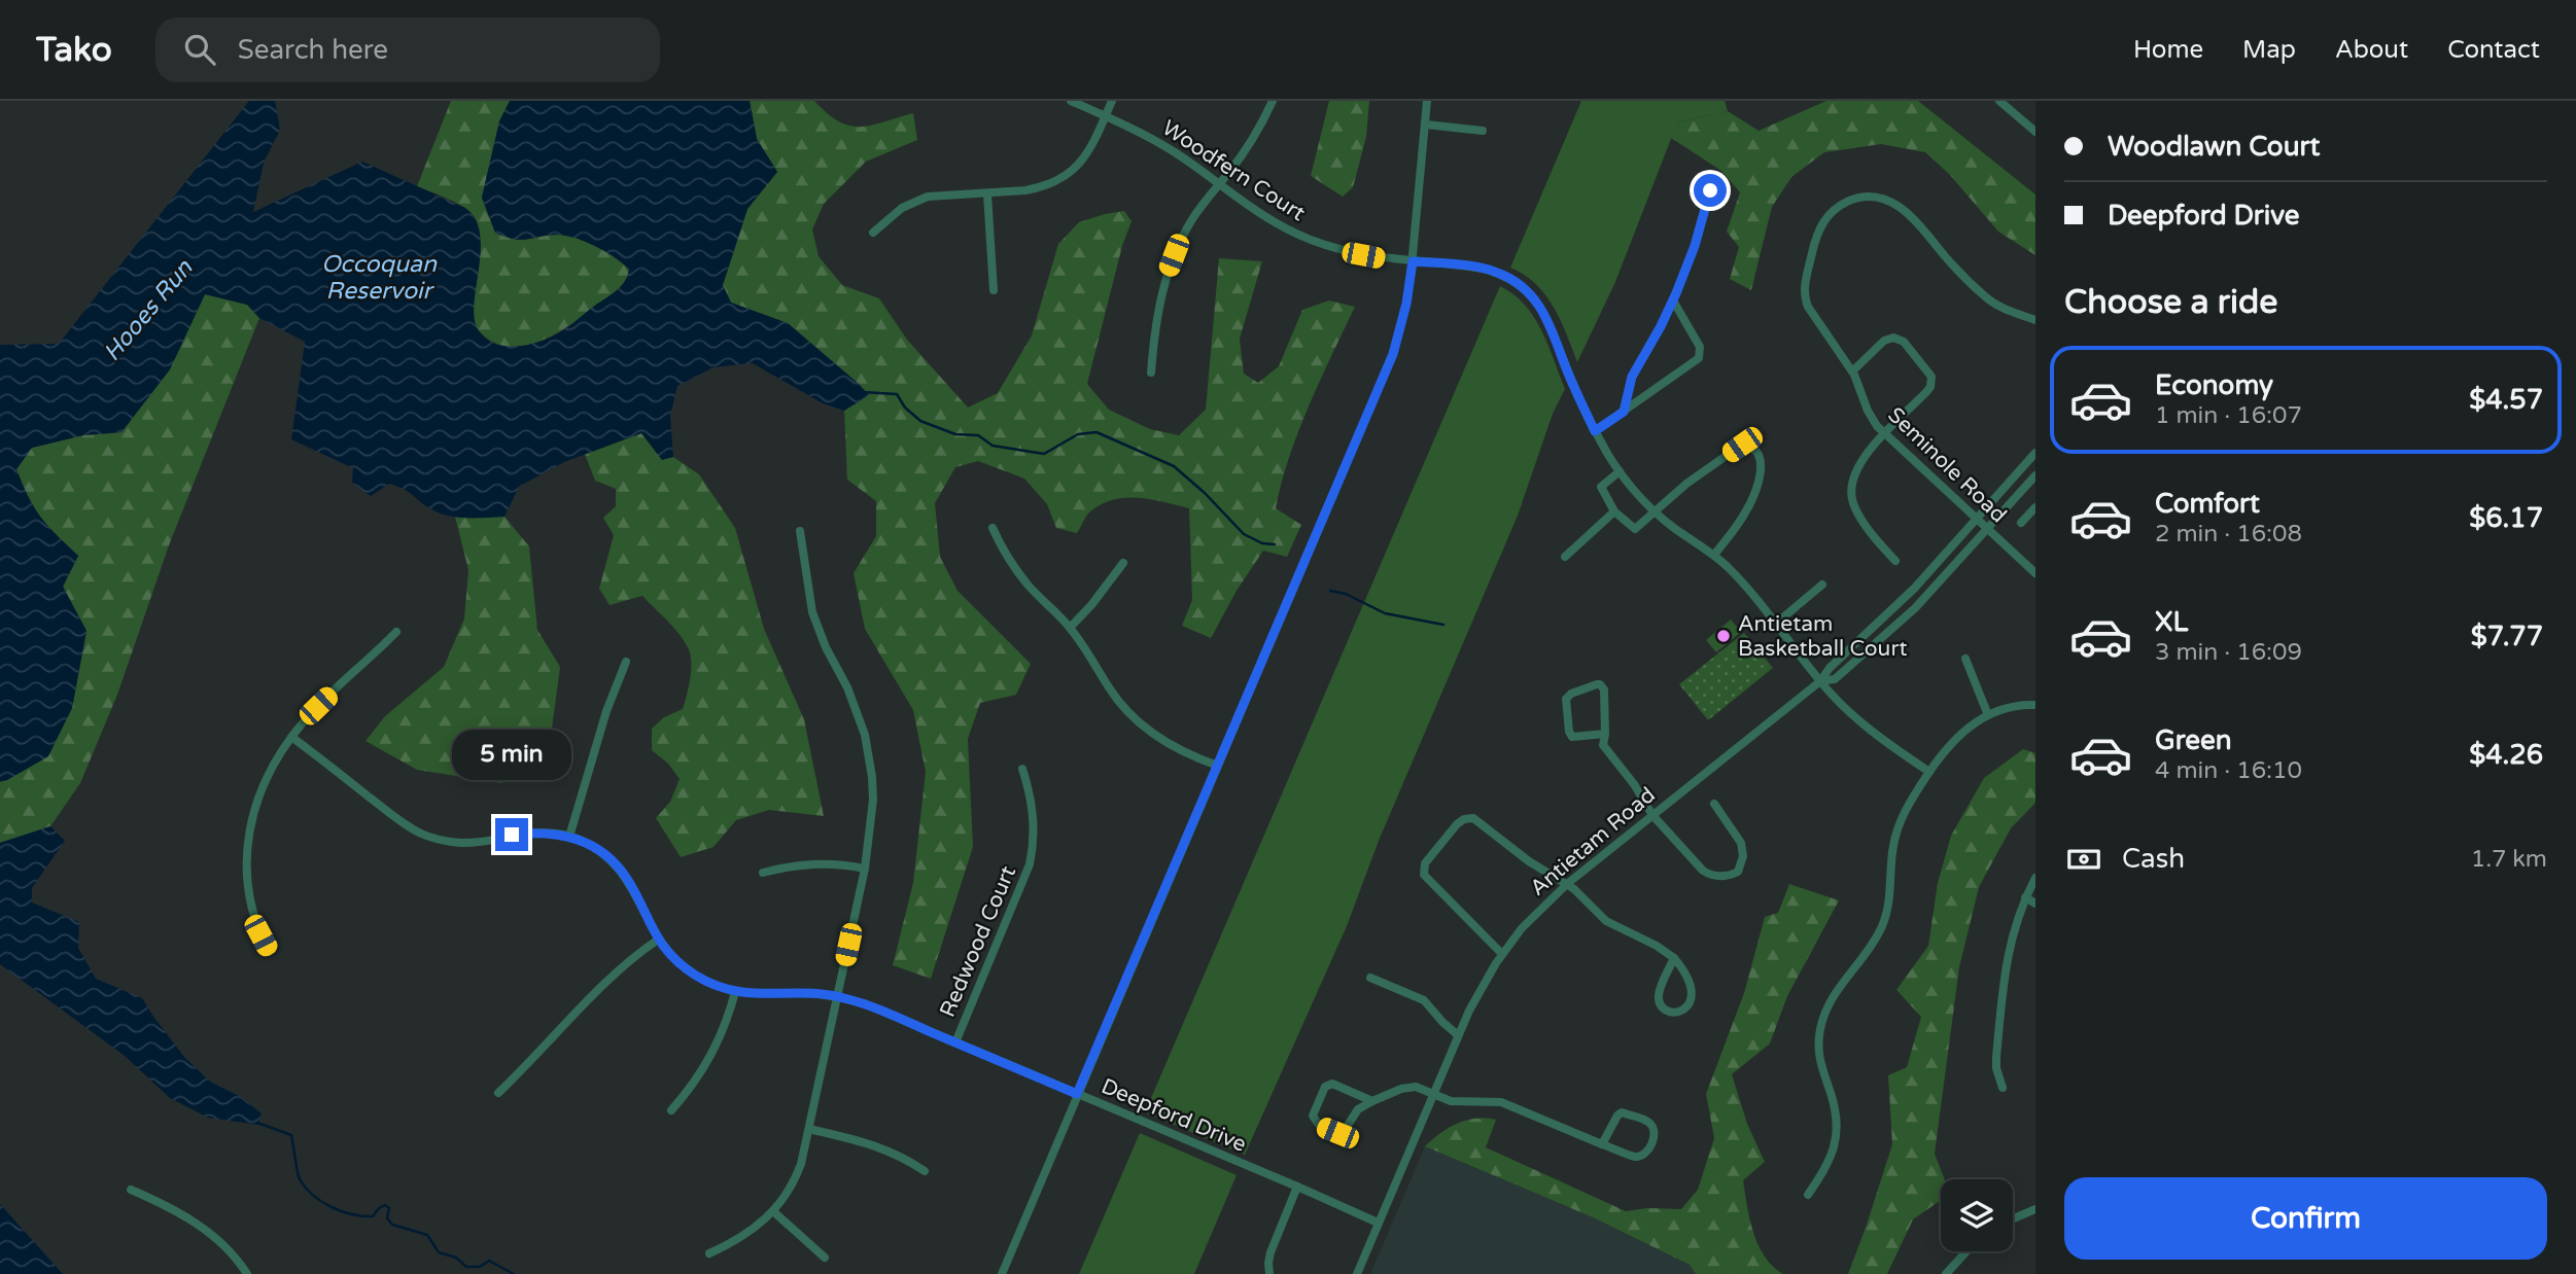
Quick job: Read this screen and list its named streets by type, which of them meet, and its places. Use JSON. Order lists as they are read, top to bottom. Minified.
{"streets":{"street":["Woodfern Court","Seminole Road","Antietam Road","Redwood Court","Deepford Drive"]},"crossings":[["Woodfern Court","Antietam Road"],["Seminole Road","Antietam Road"],["Antietam Road","Deepford Drive"],["Redwood Court","Deepford Drive"]],"water":["Occoquan Reservoir","Hooes Run"],"places":["Antietam Basketball Court"],"page":{"header":"Tako","search":"Search here","nav":["Home","Map","About","Contact"],"banner":["Woodlawn Court","Deepford Drive"],"heading":"Choose a ride","list":[{"name":"Economy","note":"1 min · 16:07","value":"$4.57"},{"name":"Comfort","note":"2 min · 16:08","value":"$6.17"},{"name":"XL","note":"3 min · 16:09","value":"$7.77"},{"name":"Green","note":"4 min · 16:10","value":"$4.26"}],"bubble":"5 min","pay":["Cash","1.7 km"],"buttons":"Confirm"}}
